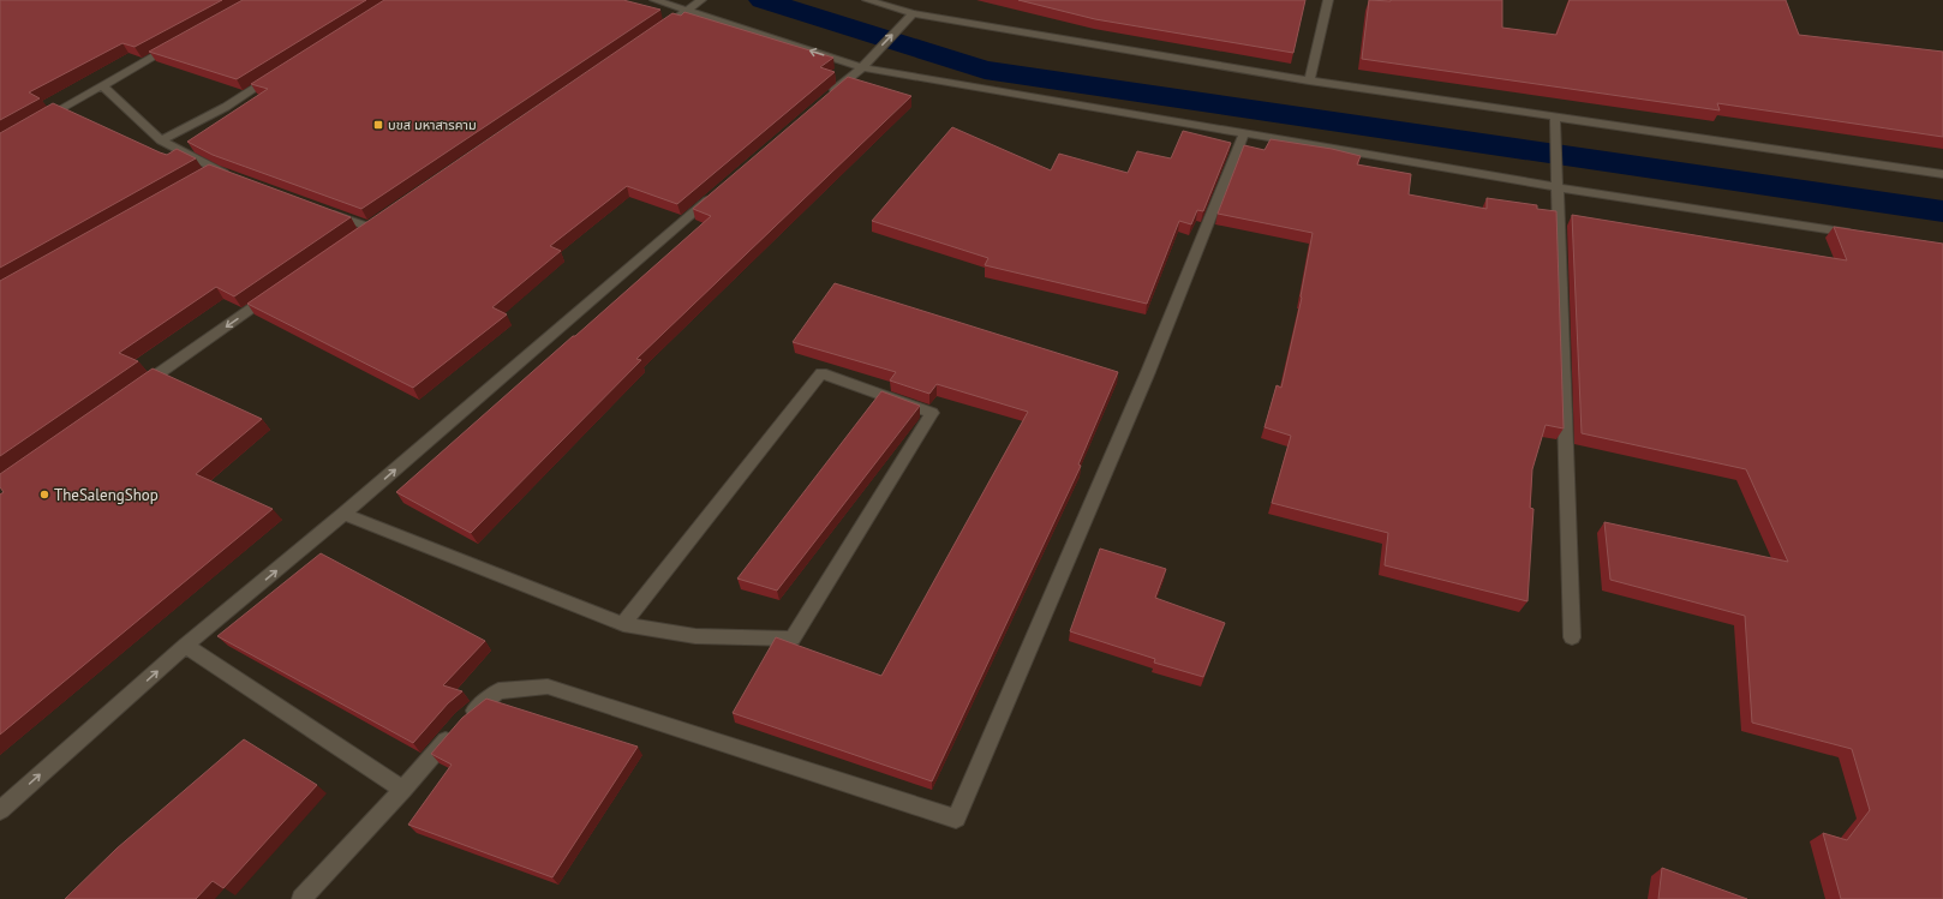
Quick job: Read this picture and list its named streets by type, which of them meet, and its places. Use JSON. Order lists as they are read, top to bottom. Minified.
{"places":{"transit":["บขส มหาสารคาม"],"other":["TheSalengShop"]}}
